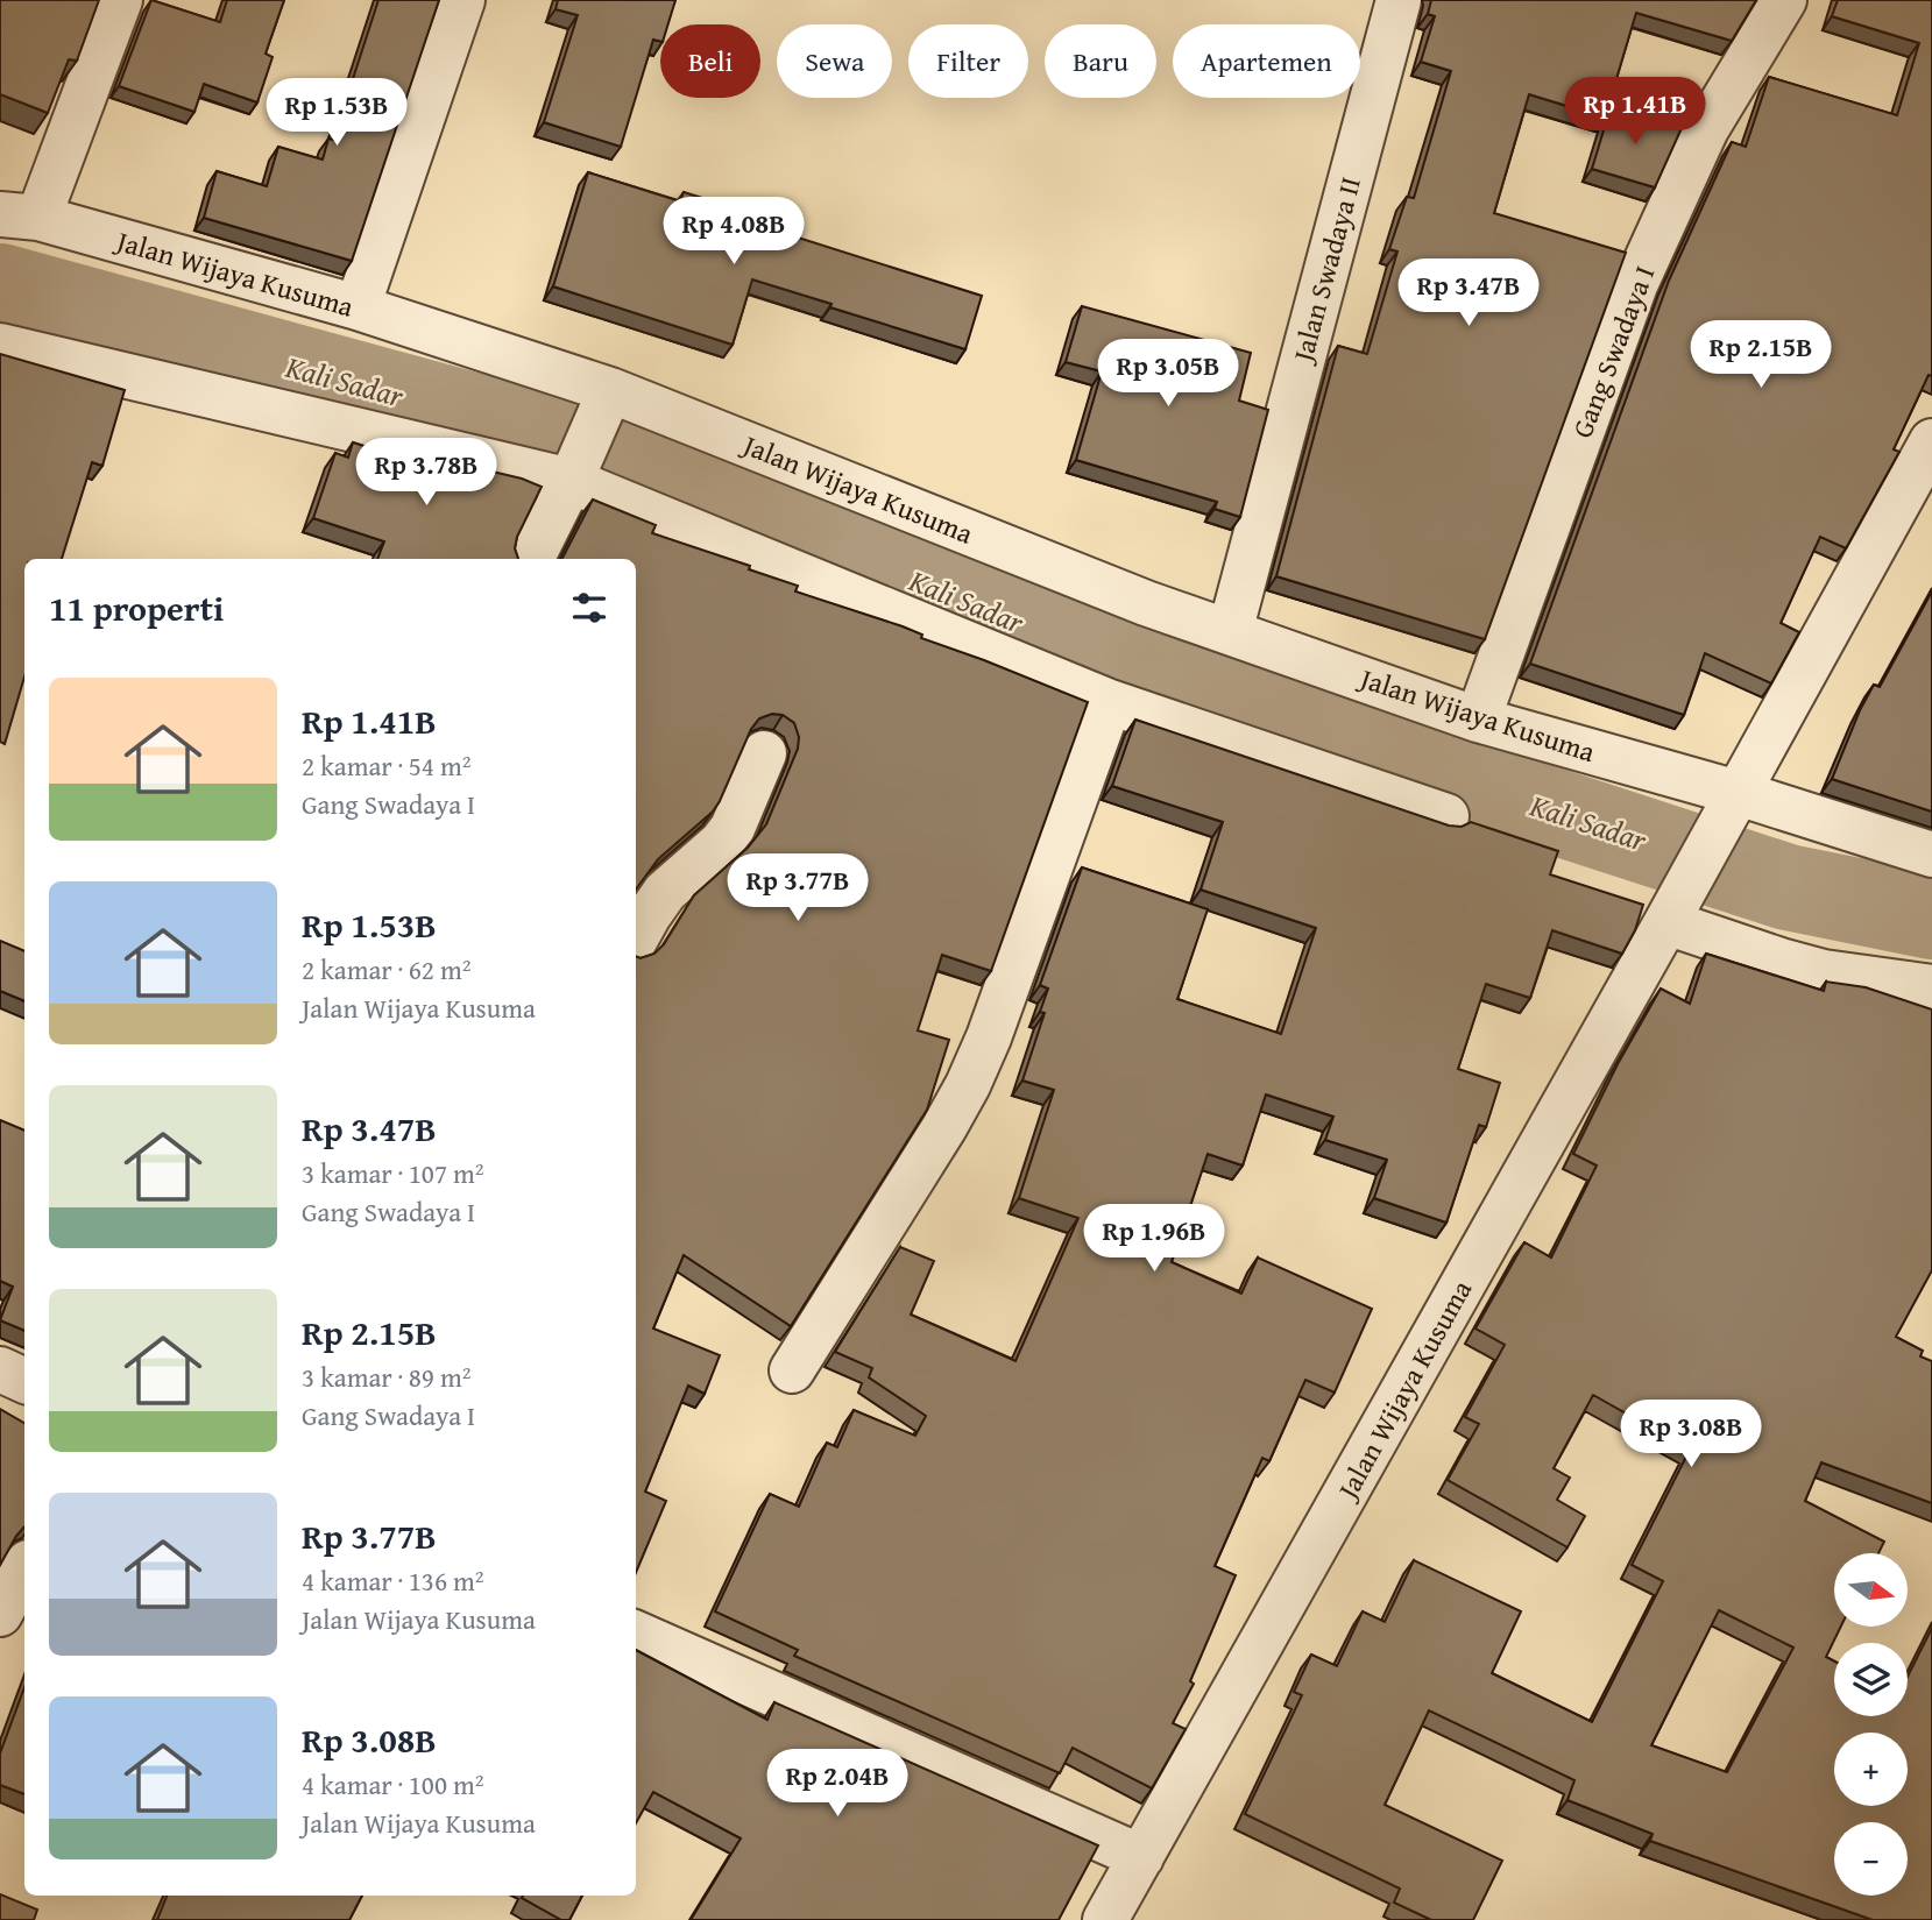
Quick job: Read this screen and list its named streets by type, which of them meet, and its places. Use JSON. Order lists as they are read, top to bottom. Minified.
{"streets":{"street":["Jalan Swadaya II","Jalan Wijaya Kusuma","Gang Swadaya I"]},"crossings":[["Jalan Swadaya II","Jalan Wijaya Kusuma"],["Jalan Wijaya Kusuma","Gang Swadaya I"]],"water":["Kali Sadar"],"north":"right","page":{"chip":["Beli","Sewa","Filter","Baru","Apartemen"],"price":["Rp 1.41B","Rp 1.53B","Rp 4.08B","Rp 3.47B","Rp 2.15B","Rp 3.05B","Rp 3.78B","Rp 3.77B","Rp 1.96B","Rp 3.08B","Rp 2.04B"],"heading":"11 properti","list":[{"name":"Rp 1.41B","note":"2 kamar · 54 m² · Gang Swadaya I"},{"name":"Rp 1.53B","note":"2 kamar · 62 m² · Jalan Wijaya Kusuma"},{"name":"Rp 3.47B","note":"3 kamar · 107 m² · Gang Swadaya I"},{"name":"Rp 2.15B","note":"3 kamar · 89 m² · Gang Swadaya I"},{"name":"Rp 3.77B","note":"4 kamar · 136 m² · Jalan Wijaya Kusuma"},{"name":"Rp 3.08B","note":"4 kamar · 100 m² · Jalan Wijaya Kusuma"}],"map_buttons":["+","−"]}}
